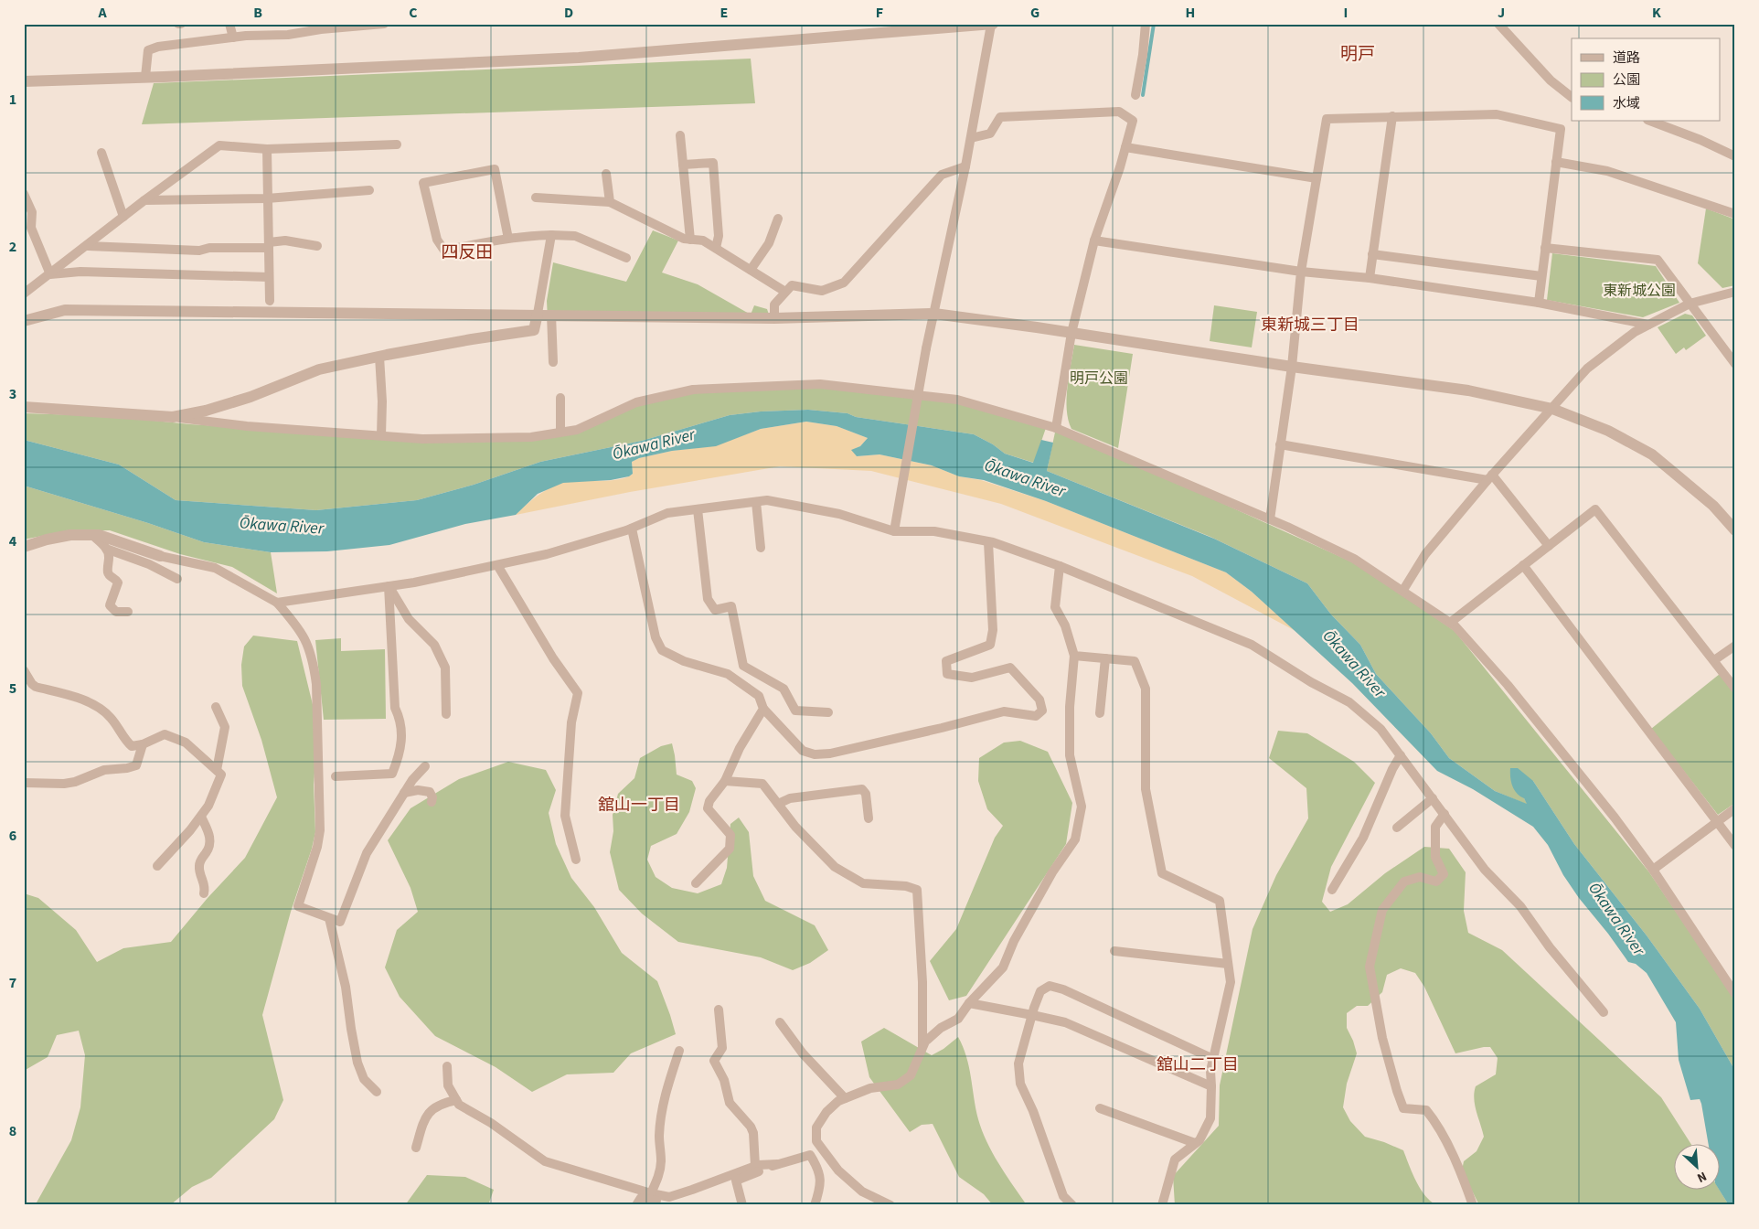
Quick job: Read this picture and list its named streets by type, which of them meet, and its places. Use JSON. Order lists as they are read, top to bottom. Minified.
{"districts":["明戸","四反田","東新城三丁目","舘山一丁目","舘山二丁目"],"water":["Ōkawa River"],"parks":["東新城公園","明戸公園"],"legend":["道路","公園","水域"],"north":"bottom right","grid":{"columns":["A","B","C","D","E","F","G","H","I","J","K"],"rows":["1","2","3","4","5","6","7","8"]}}
